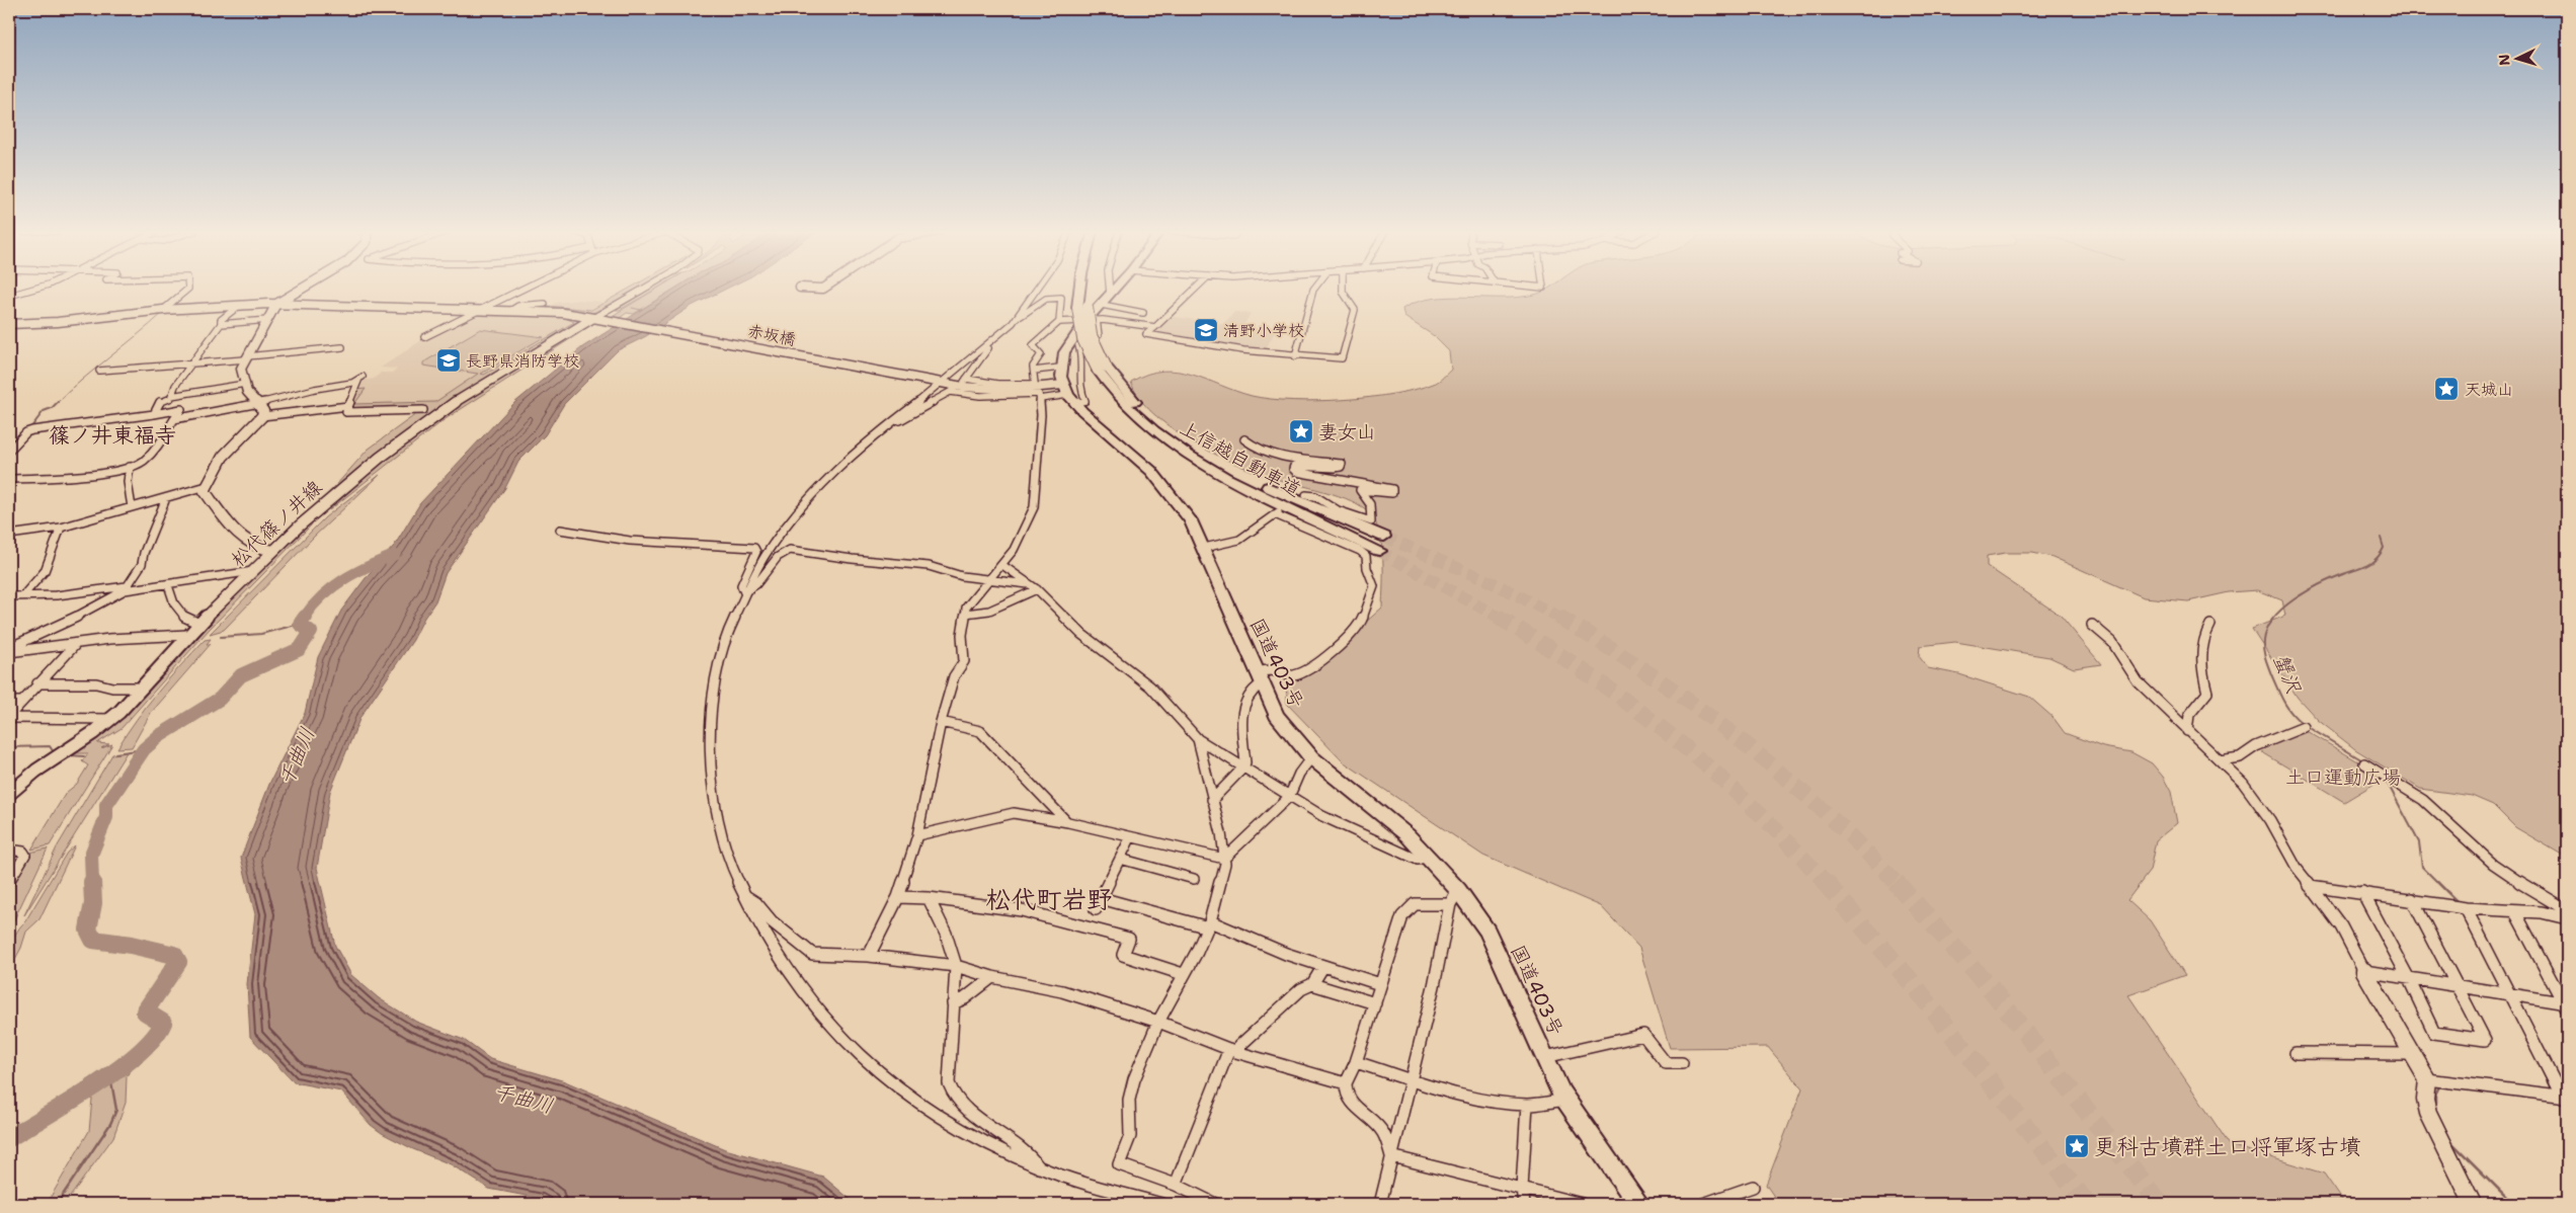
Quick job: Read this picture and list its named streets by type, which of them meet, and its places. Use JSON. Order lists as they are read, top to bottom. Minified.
{"streets":{"highway":["上信越自動車道","国道403号"],"street":["赤坂橋","松代篠ノ井線"]},"crossings":[["赤坂橋","松代篠ノ井線"]],"districts":["篠ノ井東福寺","松代町岩野"],"water":["蟹沢","千曲川"],"parks":["土口運動広場"],"places":{"school or university":["清野小学校","長野県消防学校"],"place":["天城山","妻女山","更科古墳群土口将軍塚古墳"]},"north":"left"}
